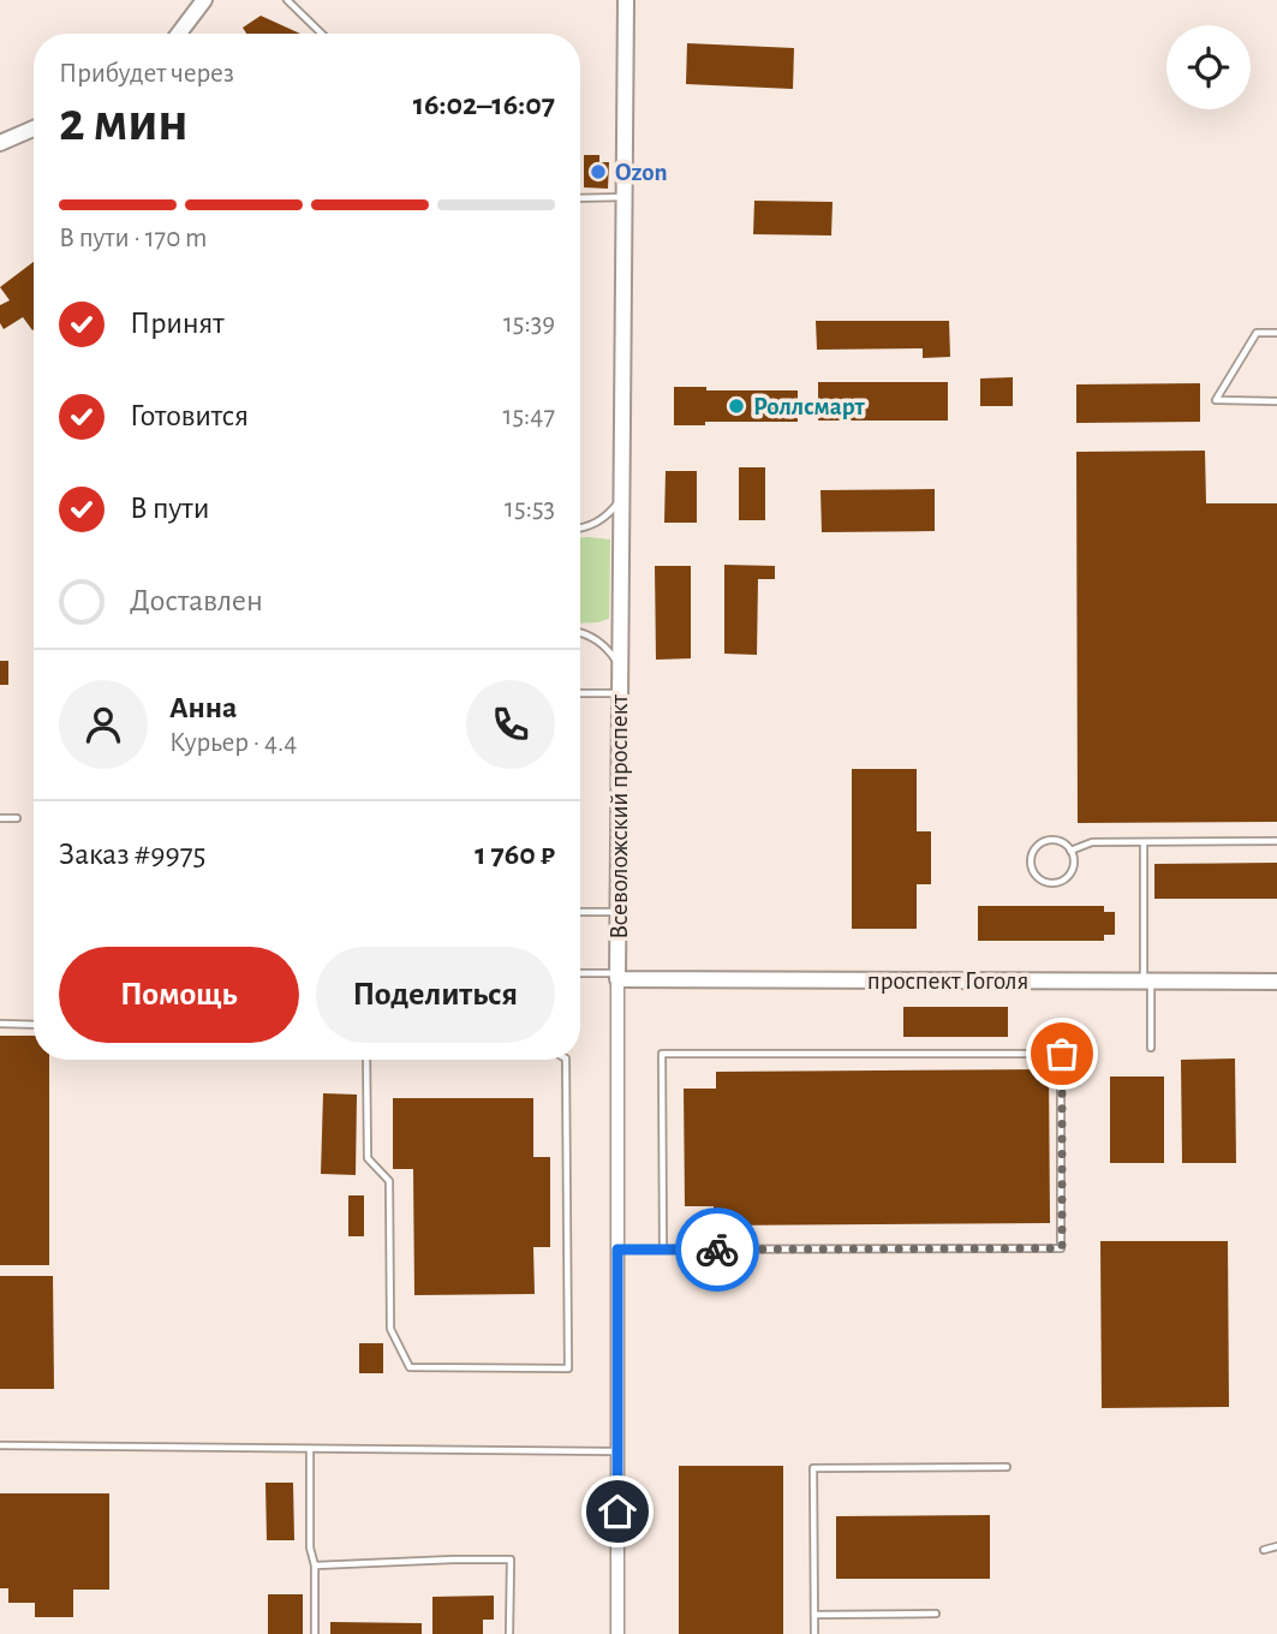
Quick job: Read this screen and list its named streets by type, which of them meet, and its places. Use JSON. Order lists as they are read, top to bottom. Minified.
{"streets":{"street":["Всеволожский проспект","проспект Гоголя"]},"crossings":[["Всеволожский проспект","проспект Гоголя"]],"places":["Ozon","Роллсмарт"],"page":{"heading":["2 мин","Прибудет через","16:02–16:07"],"panel":["Анна","Курьер · 4.4","Заказ #9975","1 760 ₽"],"bar":"В пути · 170 m","list":[["Принят","15:39"],["Готовится","15:47"],["В пути","15:53"],"Доставлен"],"buttons":["Помощь","Поделиться"]}}
